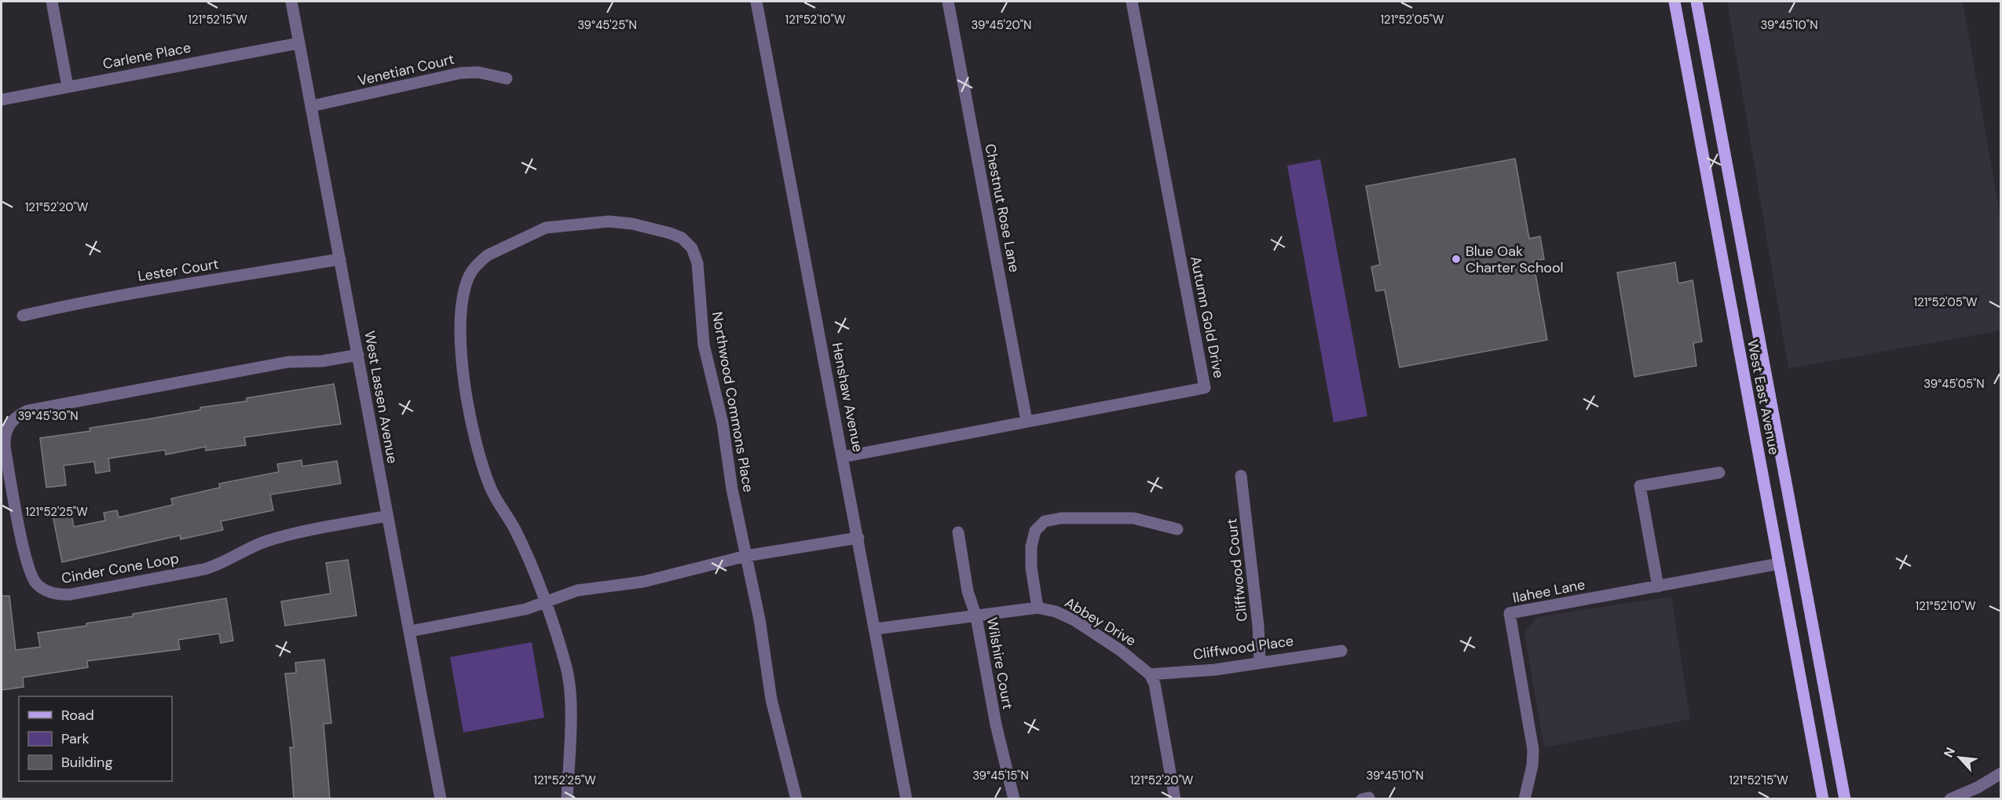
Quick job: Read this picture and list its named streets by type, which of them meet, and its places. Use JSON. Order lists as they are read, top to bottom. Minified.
{"streets":{"main road":["West East Avenue"],"street":["Carlene Place","Venetian Court","Chestnut Rose Lane","Lester Court","Autumn Gold Drive","West Lassen Avenue","Henshaw Avenue","Northwood Commons Place","Cinder Cone Loop","Cliffwood Court","Ilahee Lane","Abbey Drive","Cliffwood Place","Wilshire Court"]},"crossings":[["Carlene Place","West Lassen Avenue"],["Venetian Court","West Lassen Avenue"],["Chestnut Rose Lane","Autumn Gold Drive"],["Lester Court","West Lassen Avenue"],["Autumn Gold Drive","Henshaw Avenue"],["West Lassen Avenue","Cinder Cone Loop"],["Henshaw Avenue","Abbey Drive"],["West East Avenue","Ilahee Lane"],["Cliffwood Court","Cliffwood Place"],["Abbey Drive","Cliffwood Place"],["Abbey Drive","Wilshire Court"]],"places":["Blue Oak Charter School"],"legend":["Road","Park","Building"],"north":"top left","coordinates":["121°52'15\"W","121°52'10\"W","121°52'05\"W","39°45'25\"N","39°45'20\"N","39°45'10\"N","121°52'20\"W","39°45'05\"N","39°45'30\"N","121°52'25\"W","39°45'15\"N"]}
